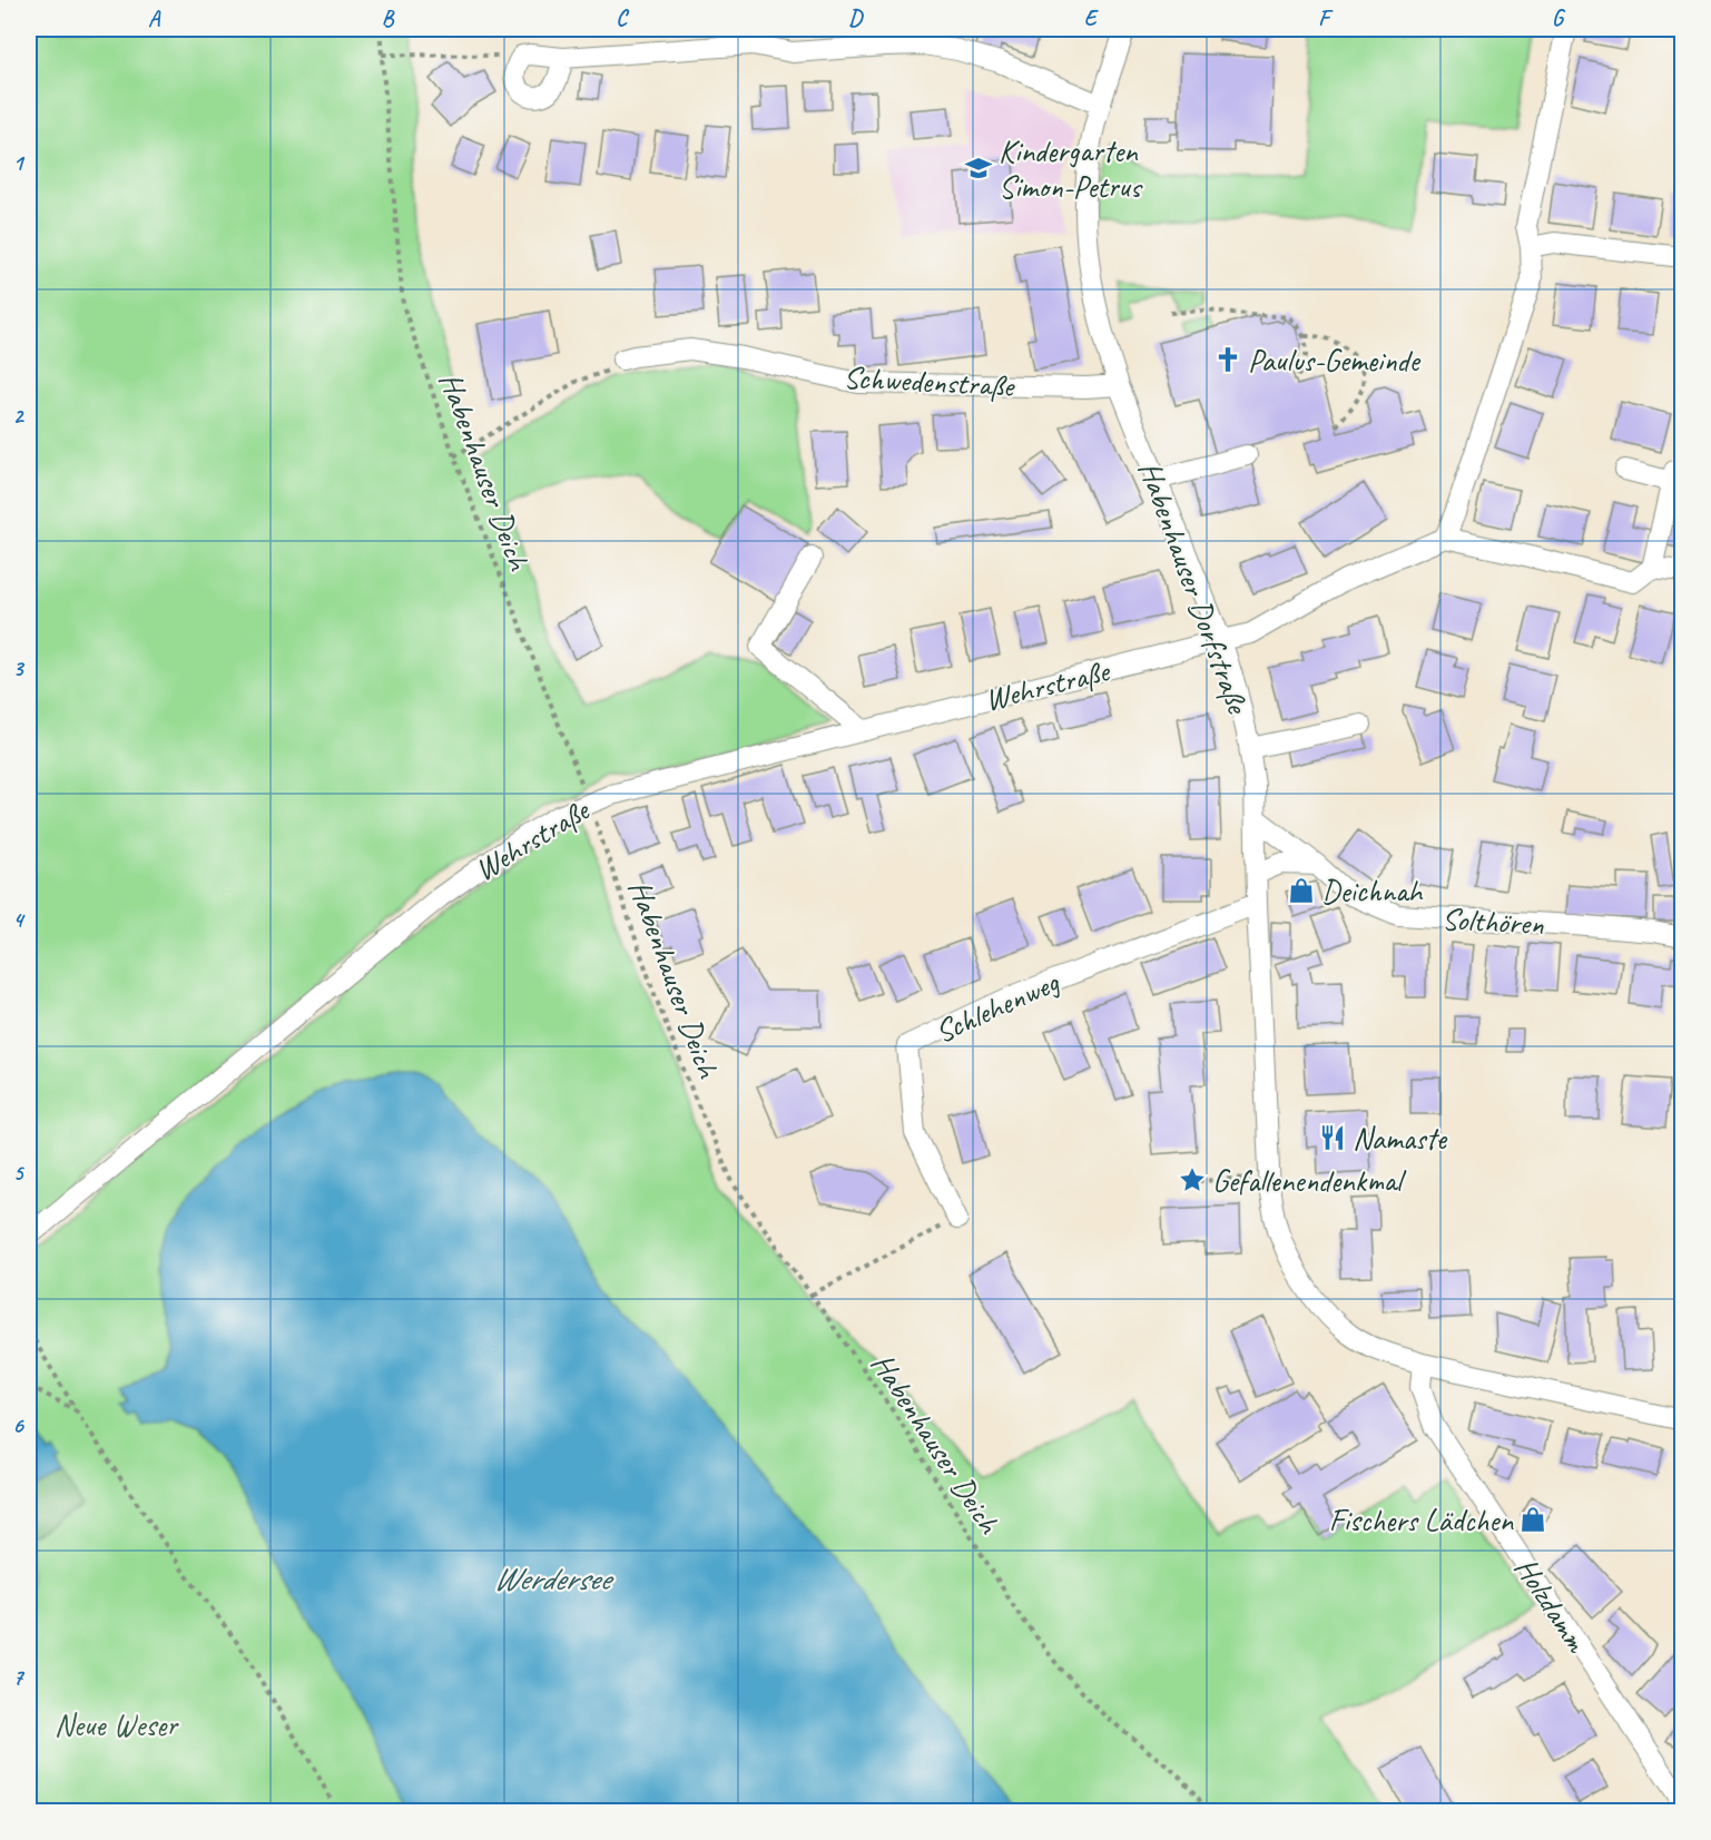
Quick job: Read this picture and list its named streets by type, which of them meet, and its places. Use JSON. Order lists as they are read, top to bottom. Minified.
{"streets":{"street":["Schwedenstraße","Habenhauser Dorfstraße","Wehrstraße","Solthören","Schlehenweg","Holzdamm"],"path":["Habenhauser Deich"]},"crossings":[["Schwedenstraße","Habenhauser Dorfstraße"],["Habenhauser Deich","Wehrstraße"],["Habenhauser Dorfstraße","Wehrstraße"],["Habenhauser Dorfstraße","Solthören"],["Habenhauser Dorfstraße","Schlehenweg"],["Habenhauser Dorfstraße","Holzdamm"]],"water":["Werdersee"],"parks":["Neue Weser"],"places":{"school or university":["Kindergarten Simon-Petrus"],"church":["Paulus-Gemeinde"],"shop":["Deichnah","Fischers Lädchen"],"restaurant":["Namaste"],"place":["Gefallenendenkmal"]},"grid":{"columns":["A","B","C","D","E","F","G"],"rows":["1","2","3","4","5","6","7"]}}
